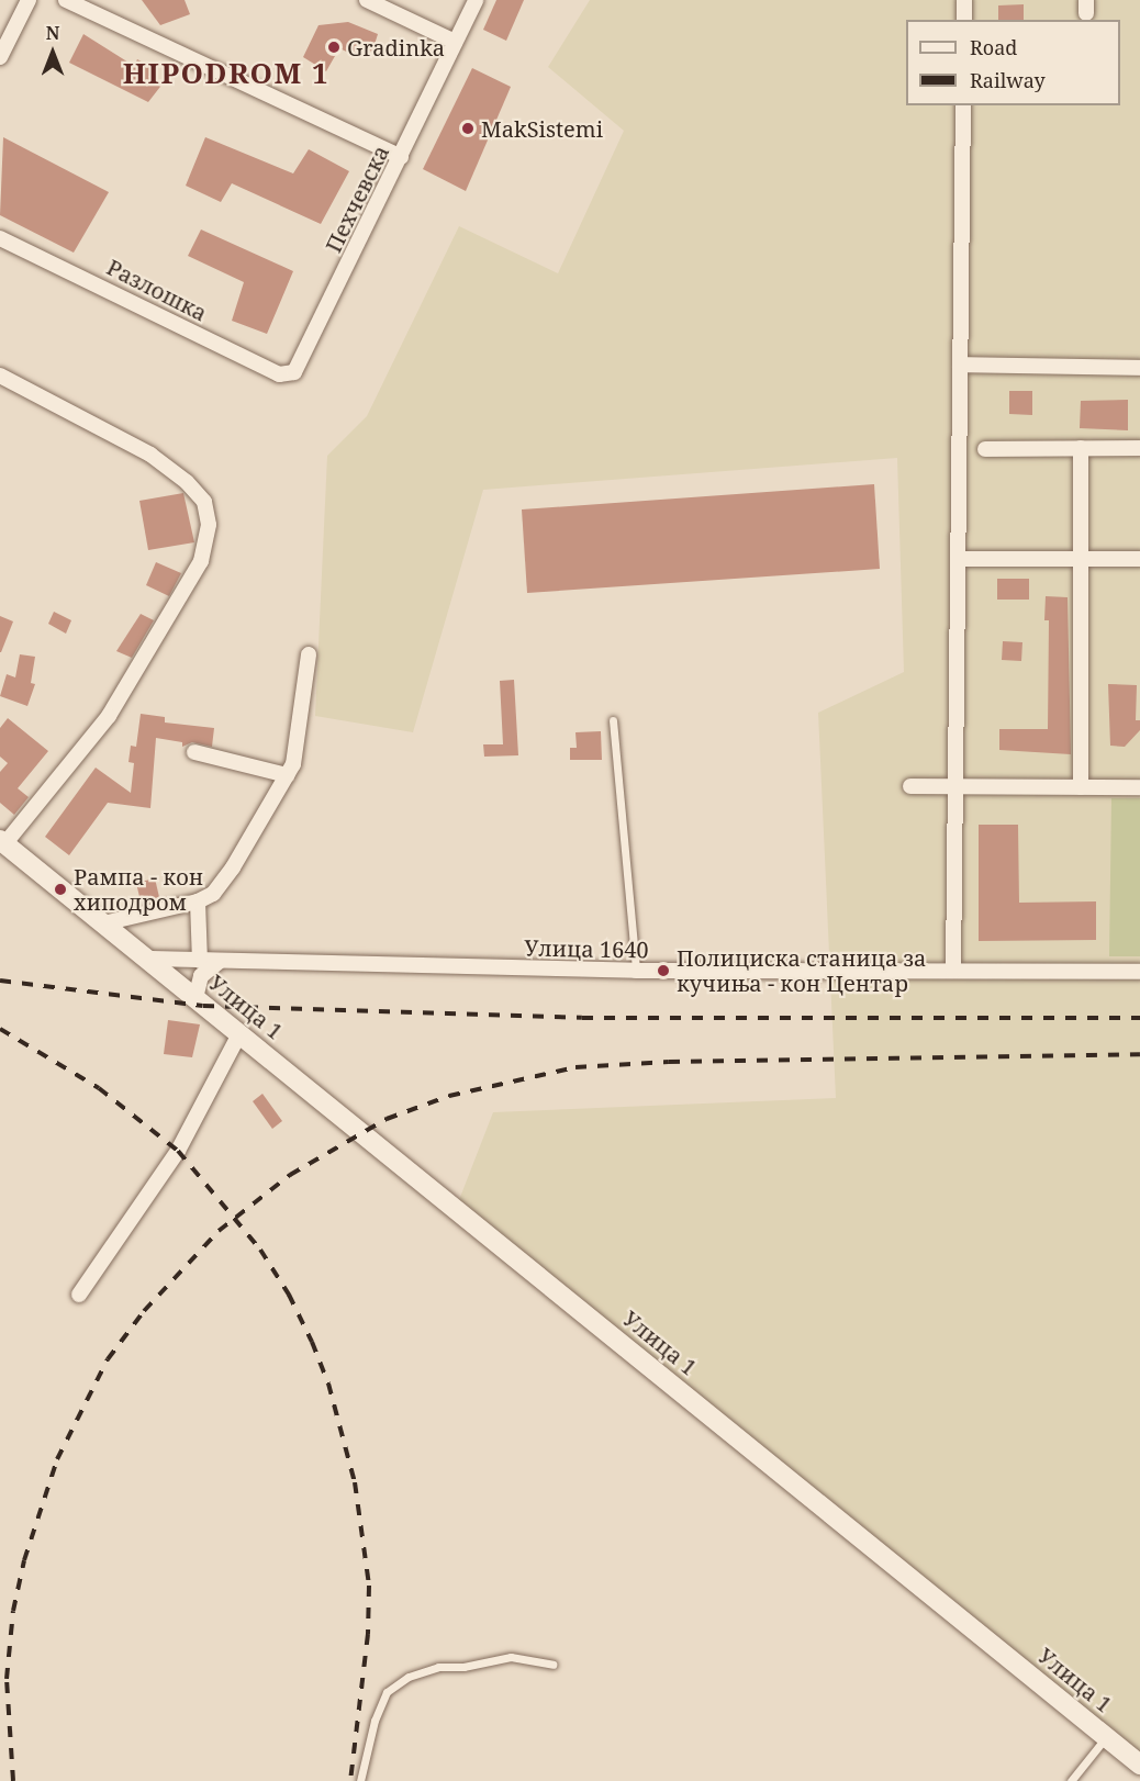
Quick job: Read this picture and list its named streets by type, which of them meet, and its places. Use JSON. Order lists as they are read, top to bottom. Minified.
{"streets":{"main road":["Улица 1"],"street":["Пехчевска","Разлошка","Улица 1640"]},"crossings":[["Пехчевска","Разлошка"],["Улица 1640","Улица 1"]],"districts":["HIPODROM 1"],"places":["Gradinka","MakSistemi","Рампа - кон хиподром","Полициска станица за кучиња - кон Центар"],"legend":["Road","Railway"],"north":"top"}
